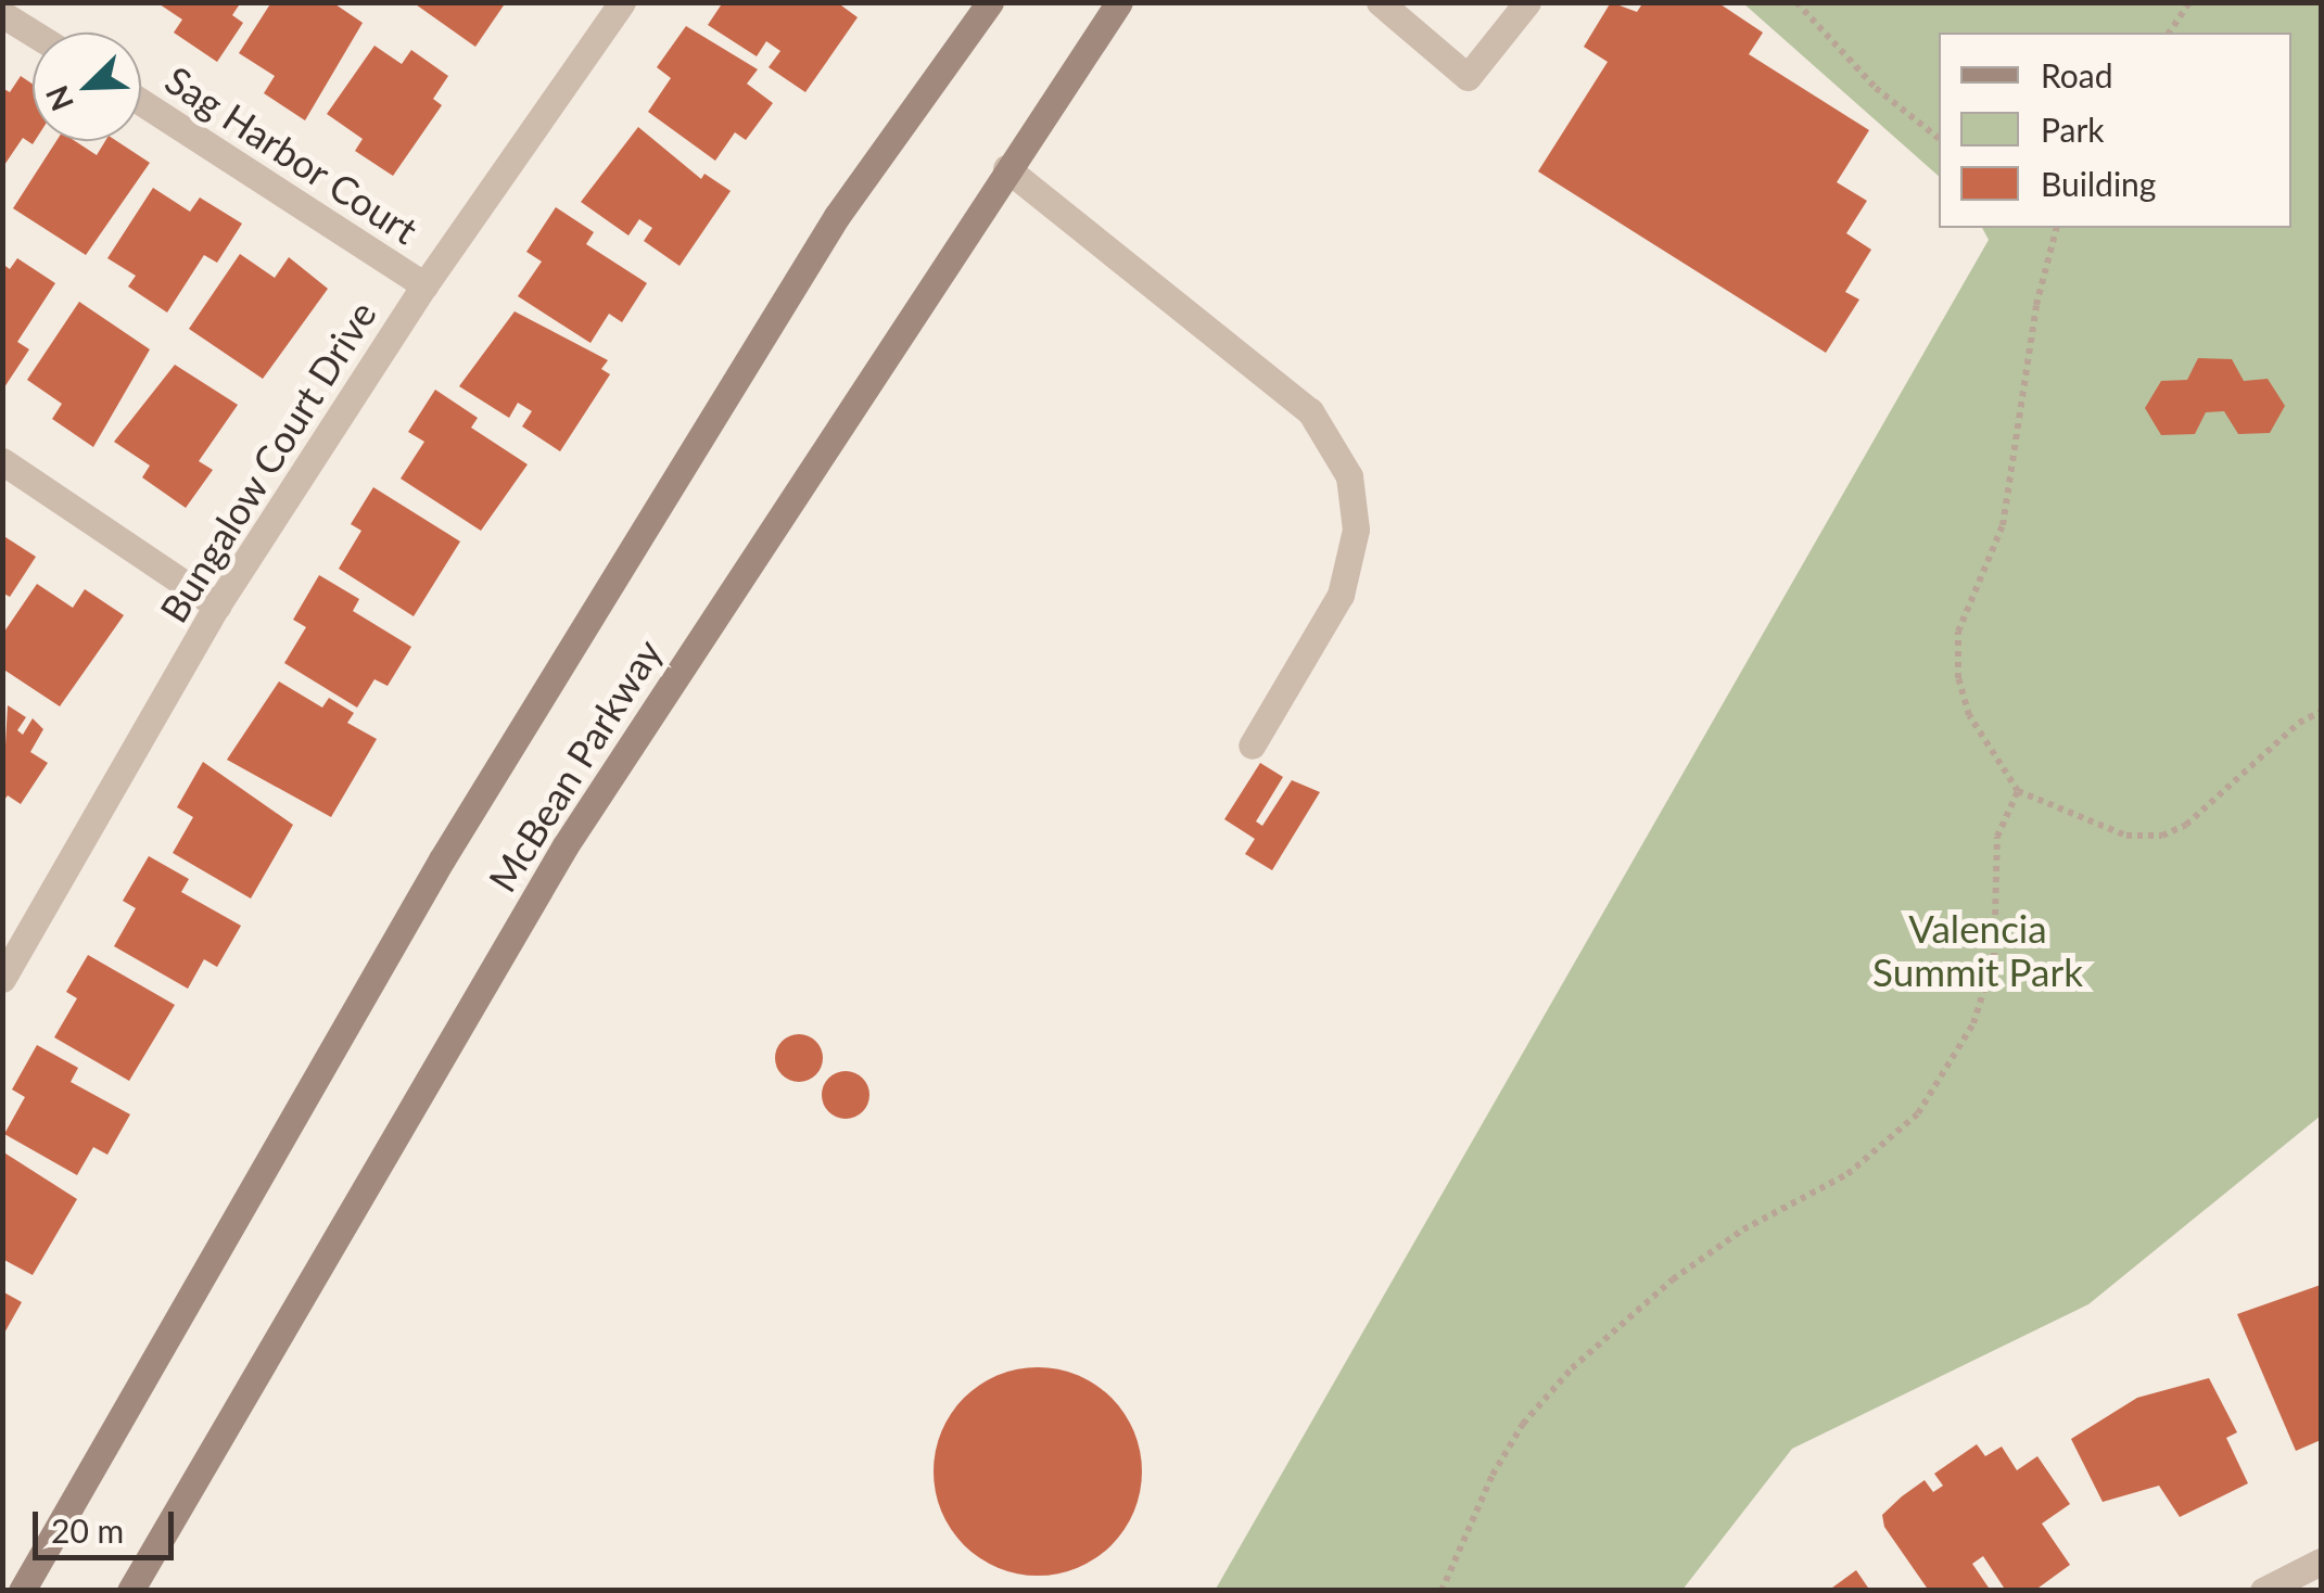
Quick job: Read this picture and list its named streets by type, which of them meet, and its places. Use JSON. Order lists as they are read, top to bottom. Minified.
{"streets":{"main road":["McBean Parkway"],"street":["Sag Harbor Court","Bungalow Court Drive"]},"crossings":[["Sag Harbor Court","Bungalow Court Drive"]],"parks":["Valencia Summit Park"],"legend":["Road","Park","Building"],"scale_bar":"20 m","north":"bottom left"}
